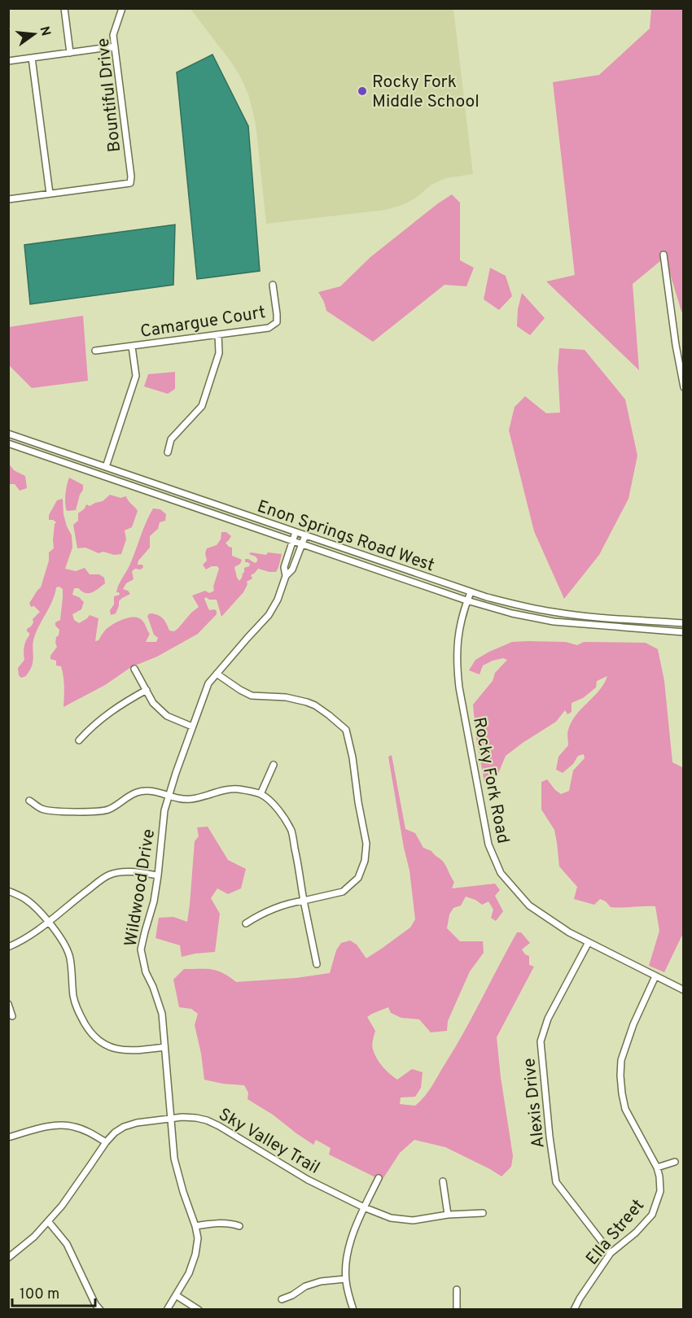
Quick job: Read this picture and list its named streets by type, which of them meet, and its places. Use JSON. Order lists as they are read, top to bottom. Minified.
{"streets":{"street":["Bountiful Drive","Camargue Court","Enon Springs Road West","Rocky Fork Road","Wildwood Drive","Alexis Drive","Sky Valley Trail","Ella Street"]},"crossings":[["Enon Springs Road West","Rocky Fork Road"],["Enon Springs Road West","Wildwood Drive"],["Rocky Fork Road","Alexis Drive"],["Rocky Fork Road","Ella Street"],["Wildwood Drive","Sky Valley Trail"],["Alexis Drive","Ella Street"]],"places":["Rocky Fork Middle School"],"scale_bar":"100 m","north":"right"}
